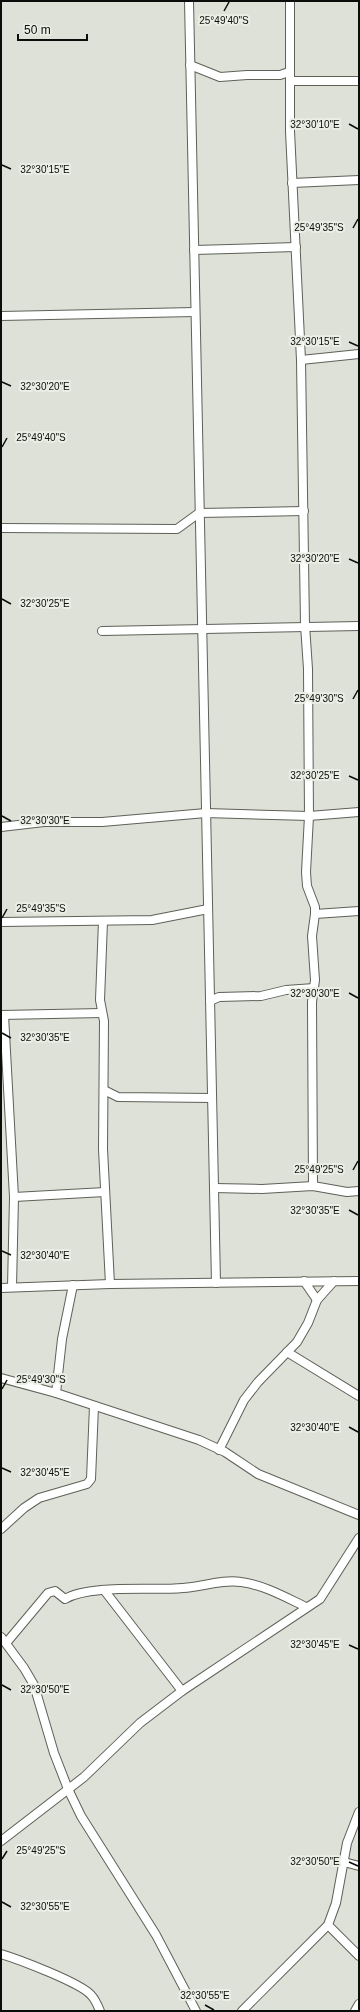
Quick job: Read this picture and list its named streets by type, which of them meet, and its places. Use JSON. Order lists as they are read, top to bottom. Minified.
{"scale_bar":"50 m","coordinates":["25°49'40\"S","32°30'10\"E","32°30'15\"E","25°49'35\"S","32°30'20\"E","32°30'25\"E","25°49'30\"S","32°30'30\"E","32°30'35\"E","25°49'25\"S","32°30'40\"E","32°30'45\"E","32°30'50\"E","32°30'55\"E"]}
